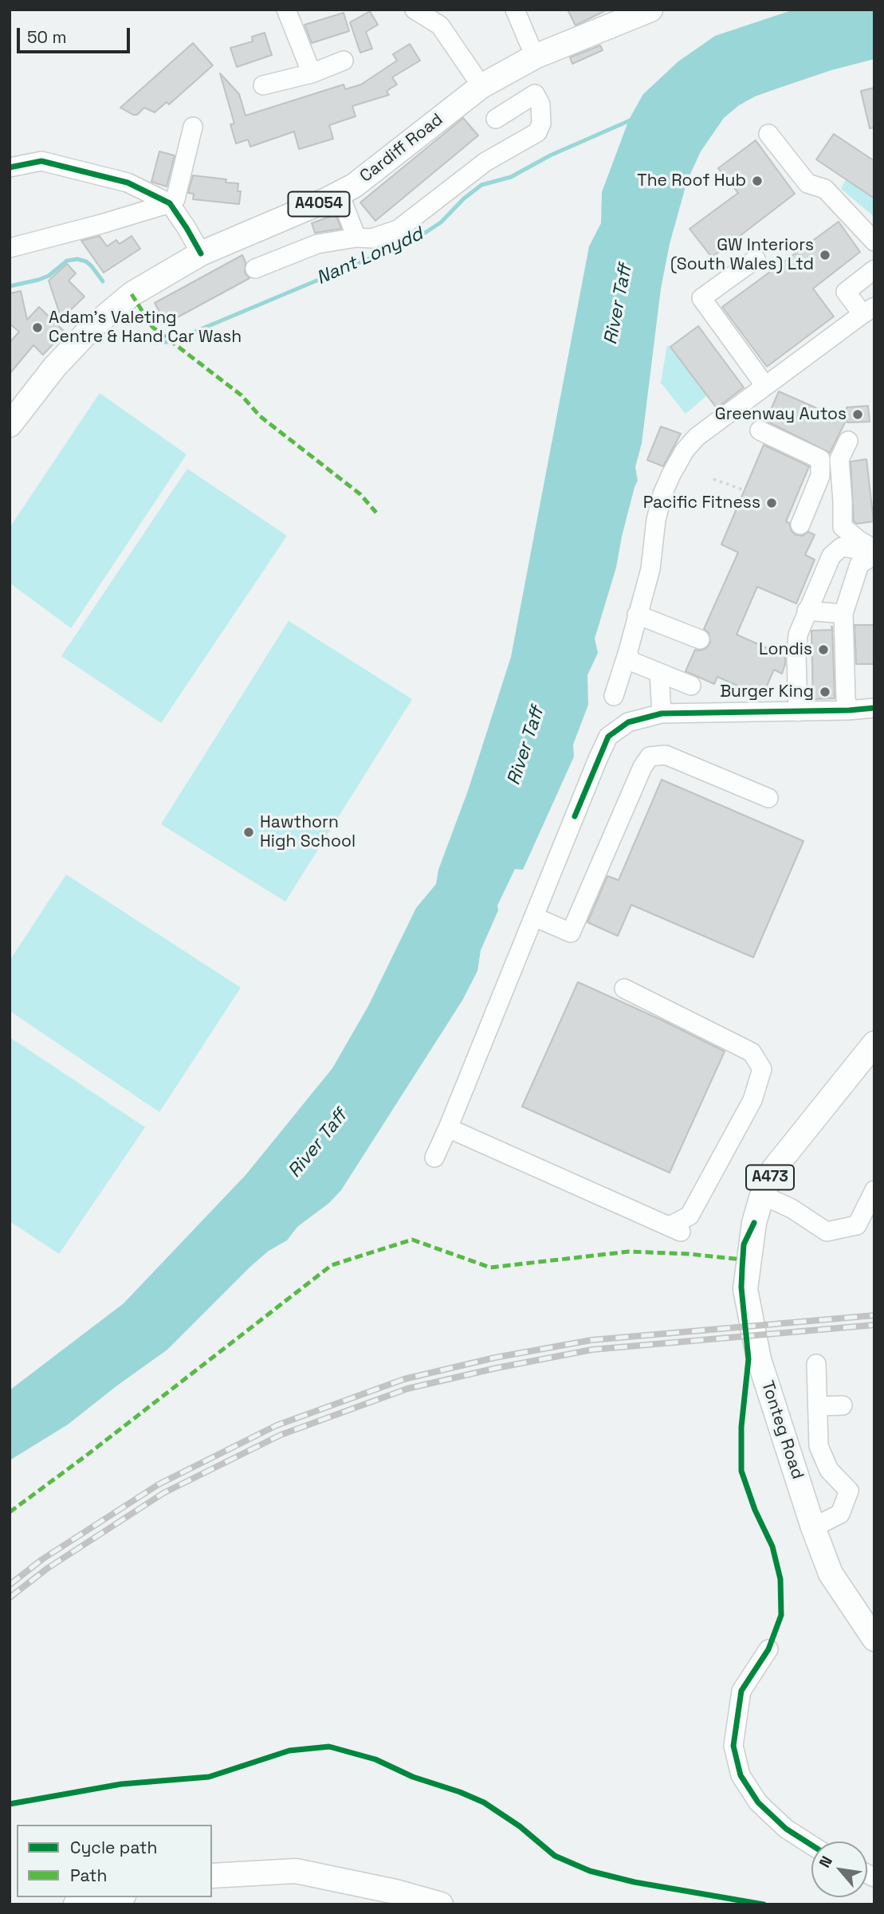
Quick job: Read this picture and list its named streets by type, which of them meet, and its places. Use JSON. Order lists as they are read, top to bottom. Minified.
{"streets":{"main road":["Cardiff Road","A4054","A473","Tonteg Road"]},"water":["Nant Lonydd","River Taff"],"places":["The Roof Hub","GW Interiors (South Wales) Ltd","Adam's Valeting Centre & Hand Car Wash","Greenway Autos","Pacific Fitness","Londis","Burger King","Hawthorn High School"],"legend":["Cycle path","Path"],"scale_bar":"50 m","north":"top left"}
